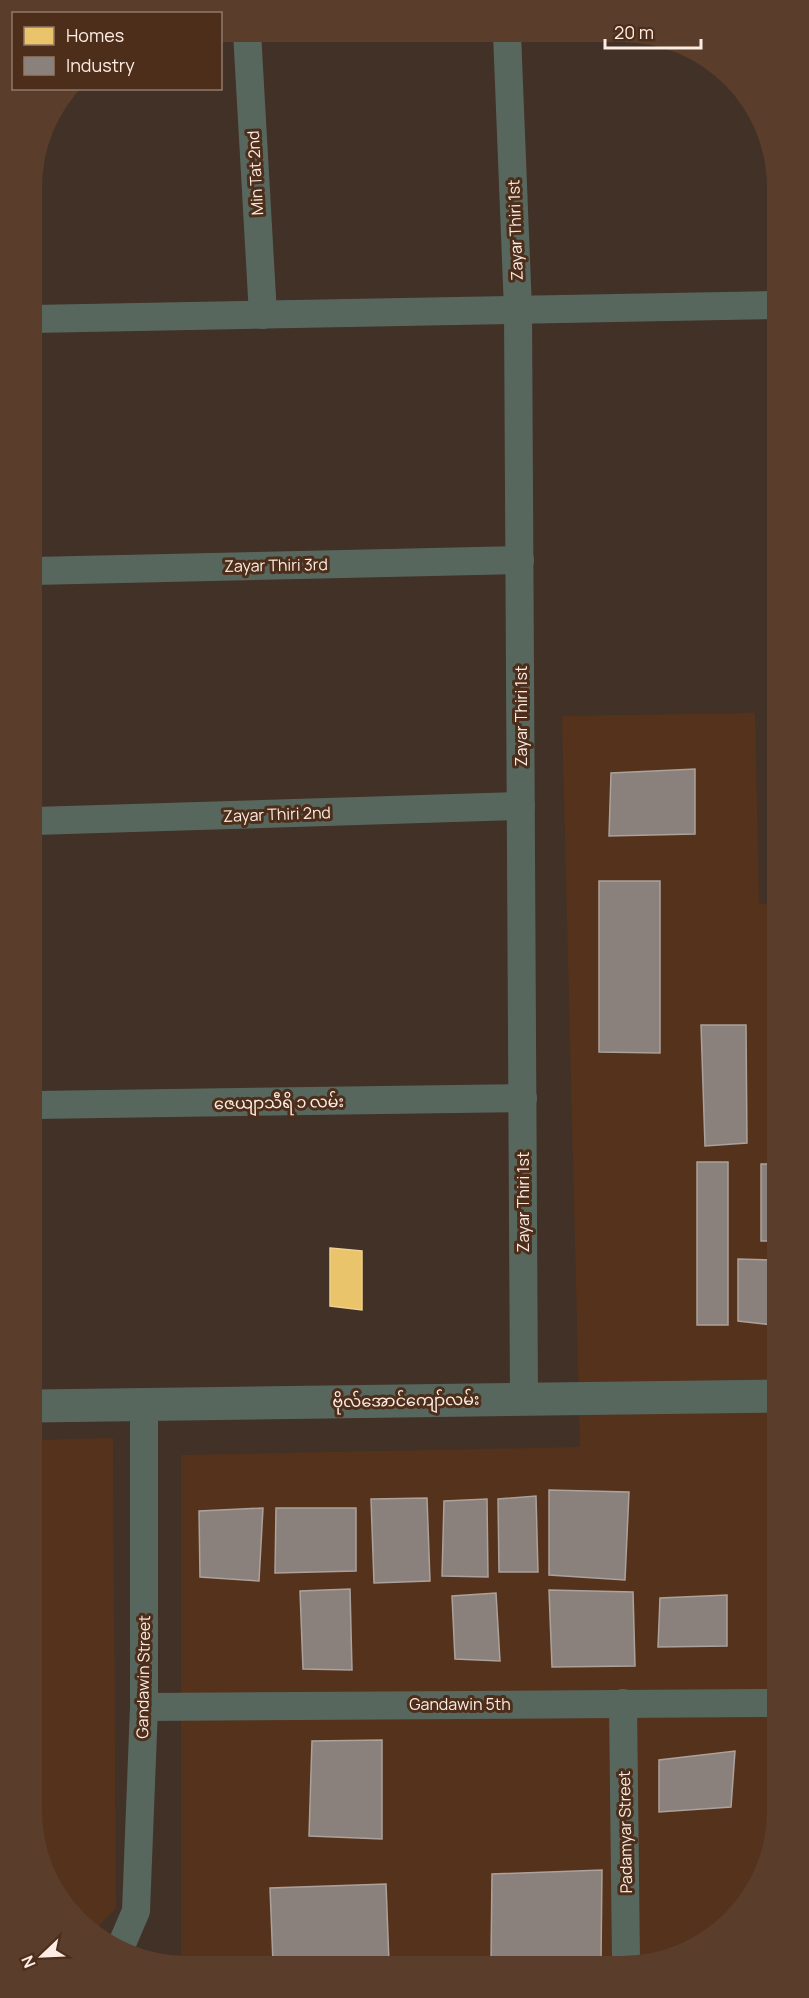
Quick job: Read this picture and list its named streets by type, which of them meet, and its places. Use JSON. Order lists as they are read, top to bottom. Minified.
{"streets":{"street":["Min Tat 2nd","Zayar Thiri 1st","Zayar Thiri 3rd","Zayar Thiri 2nd","ဇေယျာသီရိ ၁ လမ်း","ဗိုလ်အောင်ကျော်လမ်း","Gandawin Street","Gandawin 5th","Padamyar Street"]},"crossings":[["Zayar Thiri 1st","Zayar Thiri 3rd"],["Zayar Thiri 1st","Zayar Thiri 2nd"],["Zayar Thiri 1st","ဇေယျာသီရိ ၁ လမ်း"],["Zayar Thiri 1st","ဗိုလ်အောင်ကျော်လမ်း"],["ဗိုလ်အောင်ကျော်လမ်း","Gandawin Street"],["Gandawin Street","Gandawin 5th"],["Gandawin 5th","Padamyar Street"]],"legend":["Homes","Industry"],"scale_bar":"20 m","north":"bottom left"}
